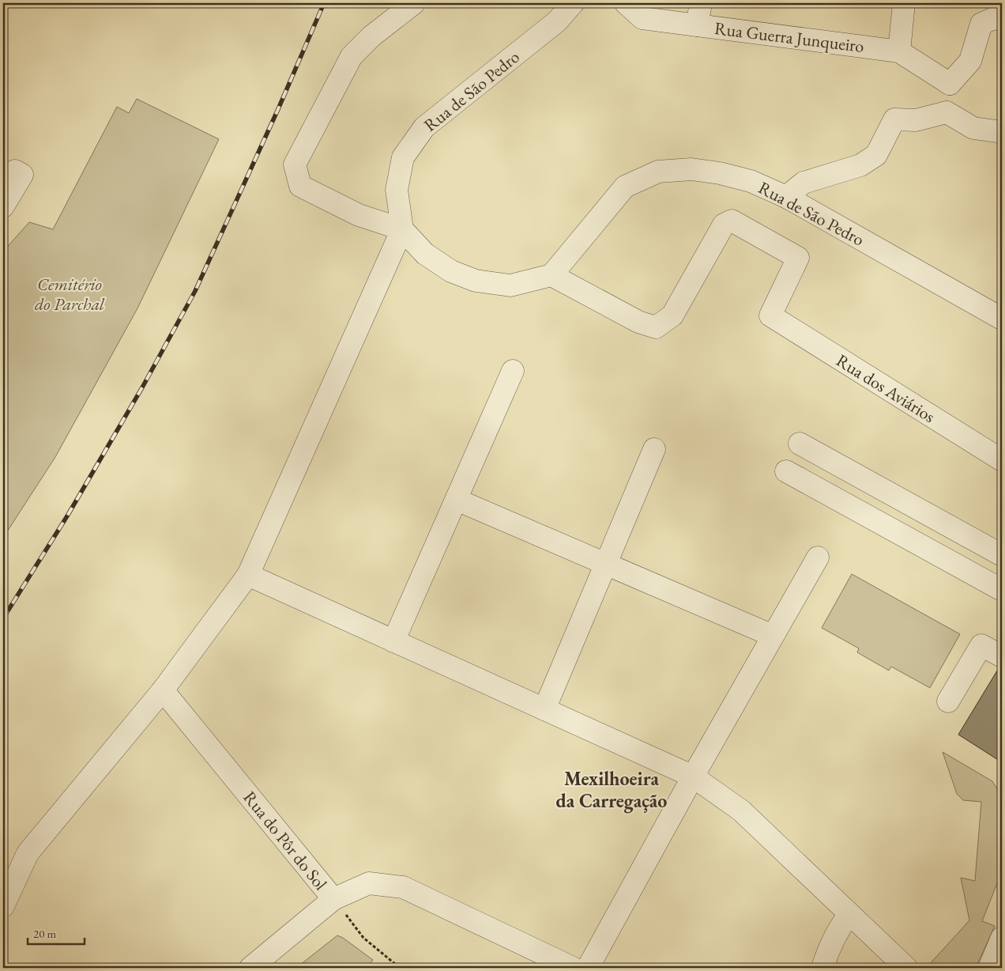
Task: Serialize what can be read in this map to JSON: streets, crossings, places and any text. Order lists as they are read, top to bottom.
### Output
{
  "streets": {
    "street": [
      "Rua Guerra Junqueiro",
      "Rua de São Pedro",
      "Rua dos Aviários",
      "Rua do Pôr do Sol"
    ]
  },
  "crossings": [
    ["Rua de São Pedro", "Rua dos Aviários"]
  ],
  "districts": ["Mexilhoeira da Carregação"],
  "parks": ["Cemitério do Parchal"],
  "scale_bar": "20 m"
}
